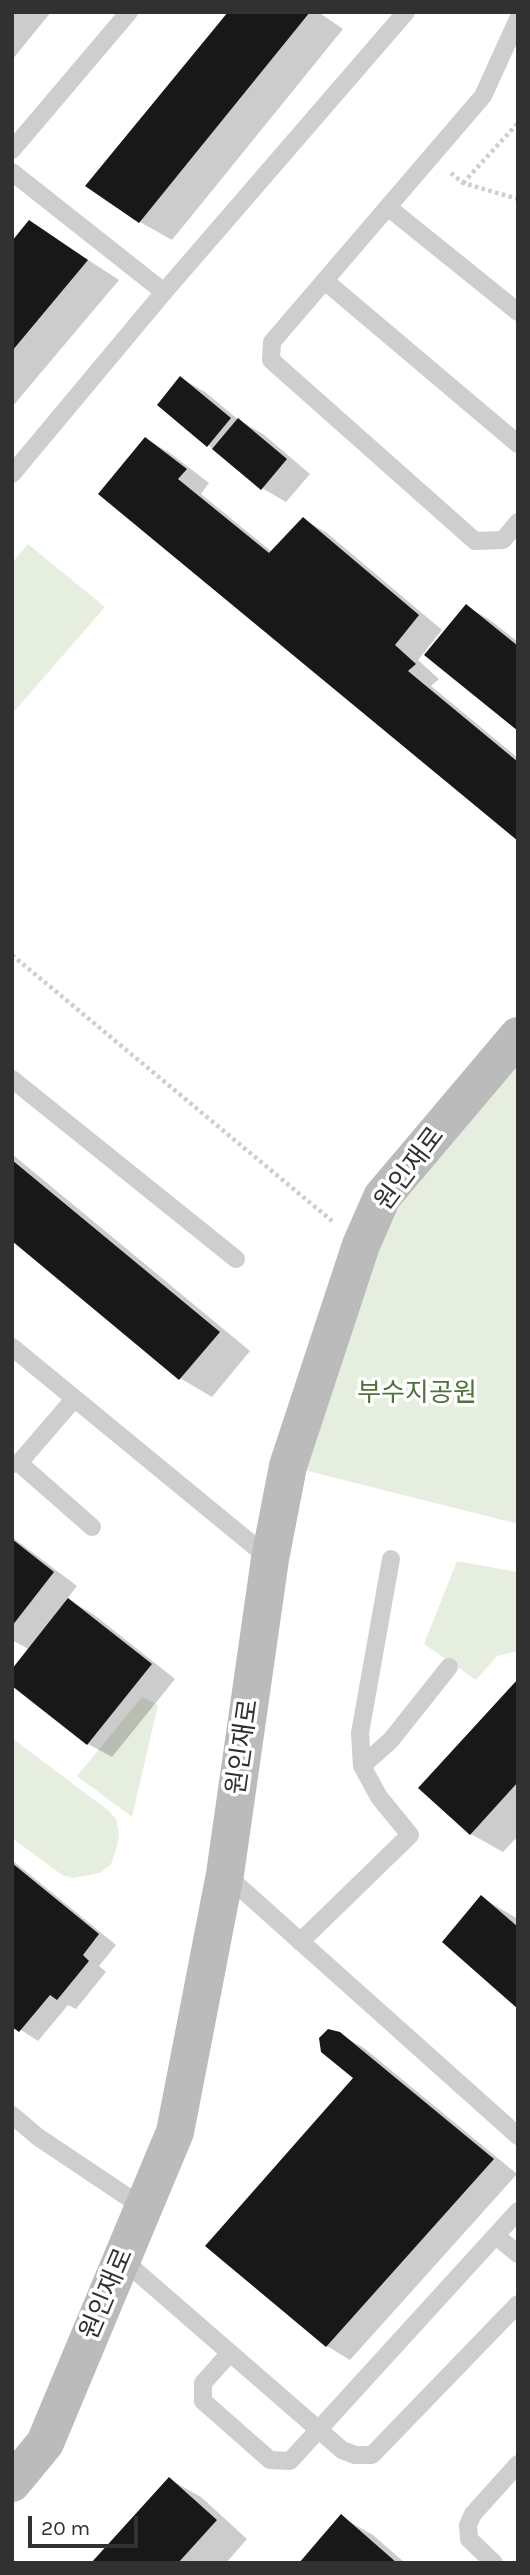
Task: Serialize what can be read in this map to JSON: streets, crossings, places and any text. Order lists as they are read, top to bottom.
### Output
{
  "streets": {
    "main road": ["원인재로"]
  },
  "parks": ["부수지공원"],
  "scale_bar": "20 m"
}
